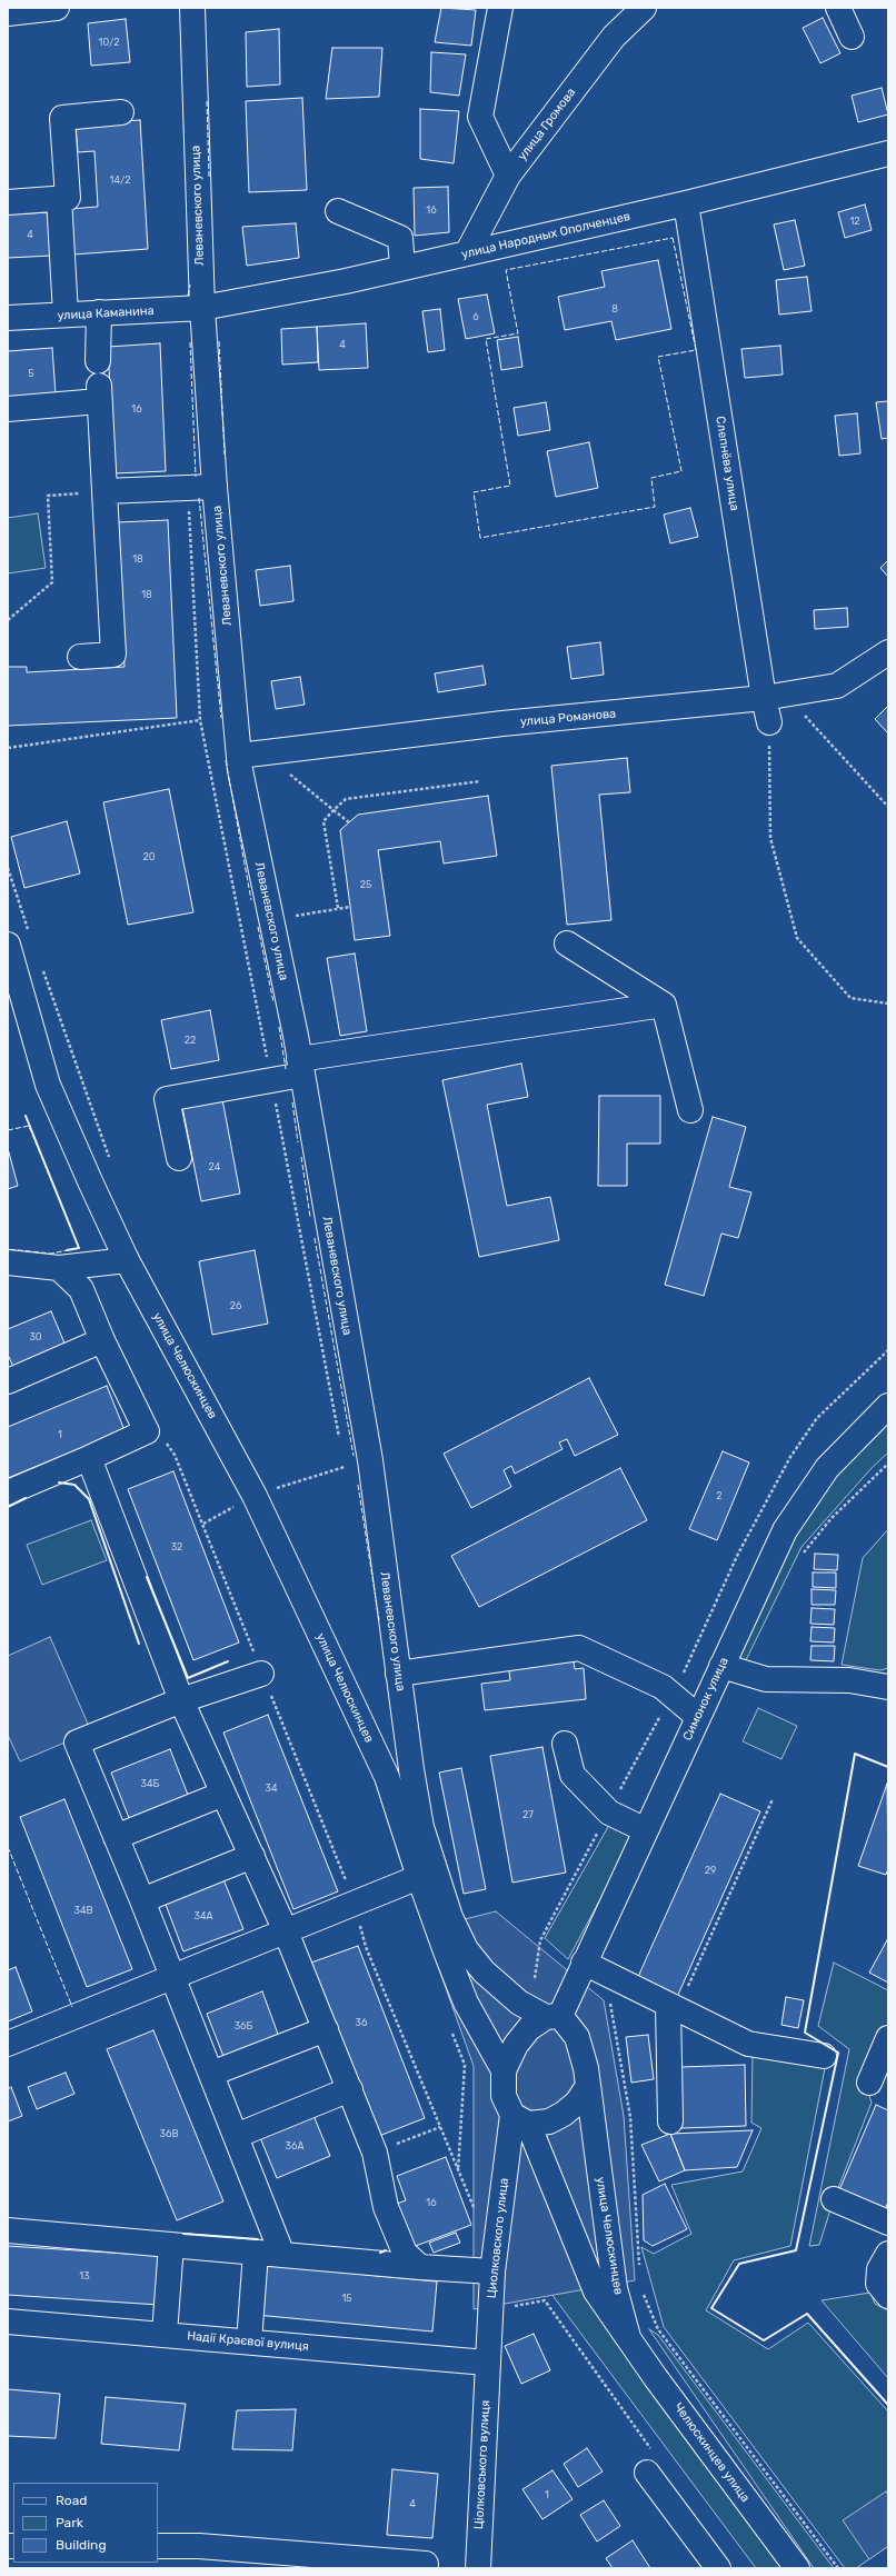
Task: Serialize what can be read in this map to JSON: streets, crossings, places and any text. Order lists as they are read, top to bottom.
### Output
{
  "streets": {
    "main road": [
      "улица Громова",
      "Леваневского улица",
      "улица Народных Ополченцев",
      "улица Каманина",
      "Слепнёва улица",
      "улица Романова",
      "улица Челюскинцев",
      "Симонок улица",
      "Циолковского улица",
      "Надії Краєвої вулиця",
      "Челюскинцев улица",
      "Ціолковського вулиця"
    ]
  },
  "crossings": [
    ["улица Громова", "улица Народных Ополченцев"],
    ["Леваневского улица", "улица Народных Ополченцев"],
    ["Леваневского улица", "улица Каманина"],
    ["Леваневского улица", "улица Романова"],
    ["Леваневского улица", "улица Челюскинцев"],
    ["Леваневского улица", "Симонок улица"],
    ["Леваневского улица", "Циолковского улица"],
    ["улица Народных Ополченцев", "улица Каманина"],
    ["улица Народных Ополченцев", "Слепнёва улица"],
    ["Слепнёва улица", "улица Романова"],
    ["улица Челюскинцев", "Симонок улица"],
    ["улица Челюскинцев", "Циолковского улица"],
    ["улица Челюскинцев", "Челюскинцев улица"],
    ["Симонок улица", "Циолковского улица"],
    ["Циолковского улица", "Надії Краєвої вулиця"],
    ["Циолковского улица", "Ціолковського вулиця"],
    ["Надії Краєвої вулиця", "Ціолковського вулиця"]
  ],
  "house_numbers": [
    "10/2",
    "14/2",
    "16",
    "12",
    "4",
    "8",
    "6",
    "4",
    "5",
    "16",
    "18",
    "18",
    "20",
    "25",
    "22",
    "24",
    "26",
    "30",
    "1",
    "2",
    "32",
    "34Б",
    "34",
    "27",
    "29",
    "34В",
    "34А",
    "36",
    "36Б",
    "36В",
    "36А",
    "16",
    "13",
    "15",
    "1",
    "4"
  ],
  "legend": ["Road", "Park", "Building"]
}
